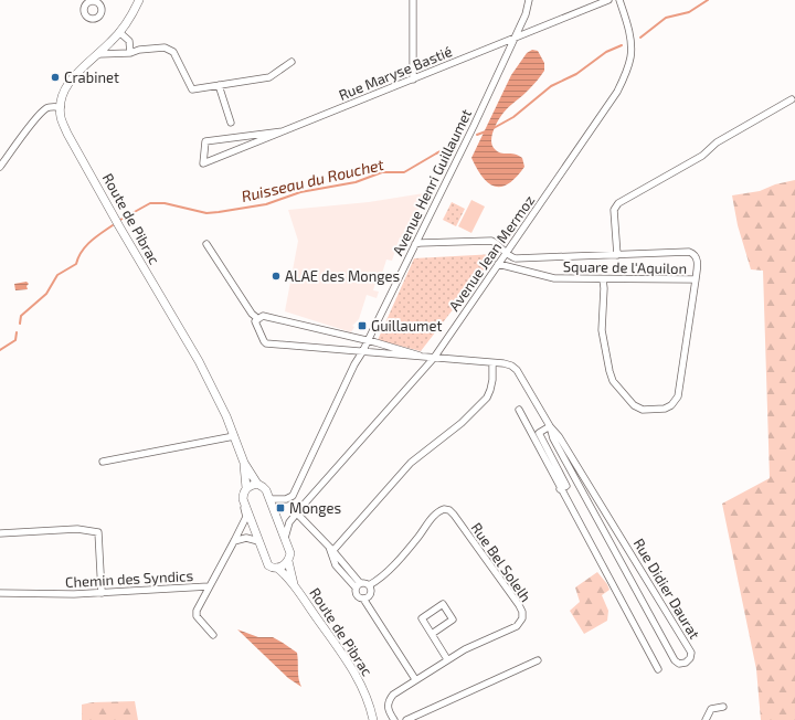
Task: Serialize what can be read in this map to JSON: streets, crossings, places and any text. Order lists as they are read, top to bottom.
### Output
{
  "streets": {
    "main road": ["Route de Pibrac"],
    "street": [
      "Rue Maryse Bastié",
      "Avenue Henri Guillaumet",
      "Avenue Jean Mermoz",
      "Square de l'Aquilon",
      "Rue Bel Solelh",
      "Chemin des Syndics",
      "Rue Didier Daurat"
    ]
  },
  "crossings": [
    ["Rue Maryse Bastié", "Avenue Henri Guillaumet"],
    ["Avenue Henri Guillaumet", "Route de Pibrac"],
    ["Route de Pibrac", "Avenue Jean Mermoz"],
    ["Avenue Jean Mermoz", "Square de l'Aquilon"],
    ["Avenue Jean Mermoz", "Rue Didier Daurat"]
  ],
  "water": ["Ruisseau du Rouchet"],
  "places": {
    "other": ["Crabinet", "ALAE des Monges"],
    "transit": ["Guillaumet", "Monges"]
  }
}
